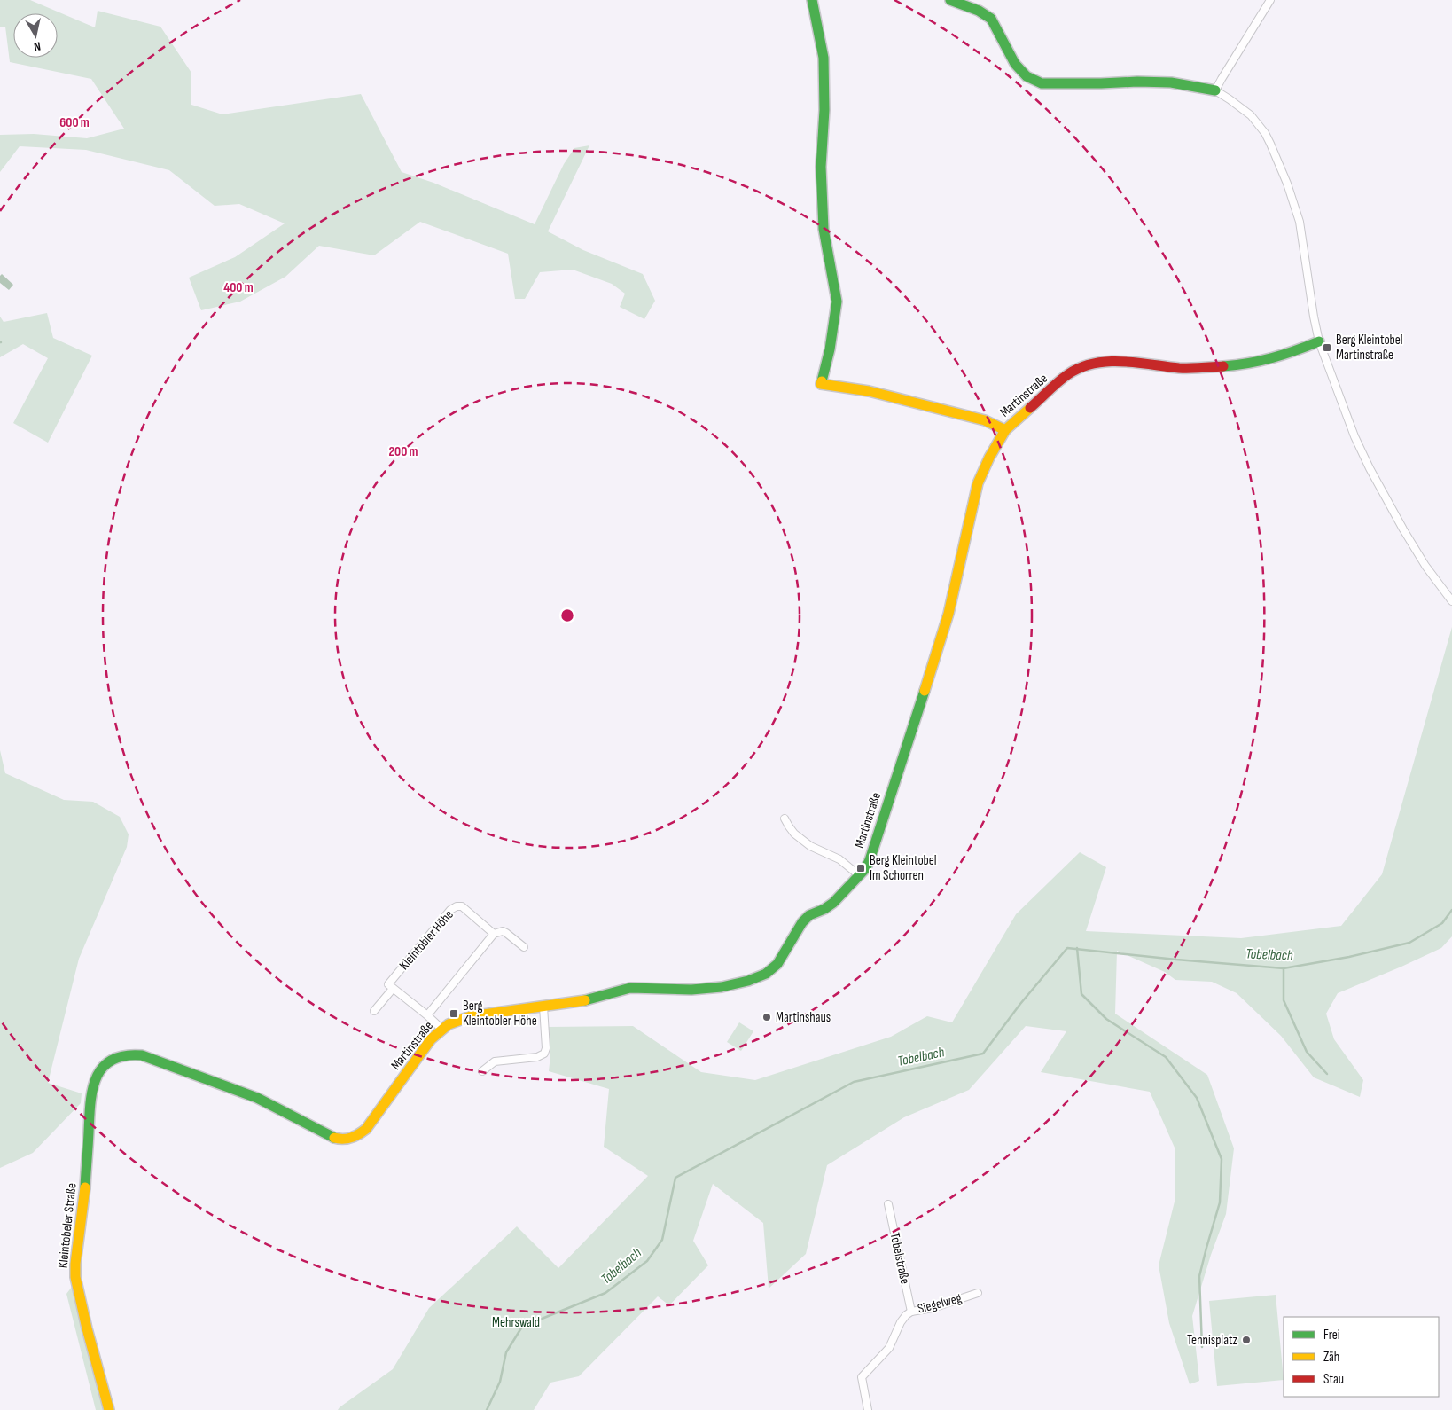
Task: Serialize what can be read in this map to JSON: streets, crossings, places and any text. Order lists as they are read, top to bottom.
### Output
{
  "streets": {
    "street": [
      "Martinstraße",
      "Kleintobler Höhe",
      "Kleintobeler Straße",
      "Tobelstraße",
      "Siegelweg"
    ]
  },
  "crossings": [
    ["Martinstraße", "Kleintobeler Straße"],
    ["Tobelstraße", "Siegelweg"]
  ],
  "water": ["Tobelbach"],
  "parks": ["Mehrswald"],
  "places": {
    "transit": ["Berg Kleintobel Martinstraße", "Berg Kleintobel Im Schorren", "Berg Kleintobler Höhe"],
    "other": ["Martinshaus", "Tennisplatz"]
  },
  "legend": ["Frei", "Zäh", "Stau"],
  "north": "bottom",
  "rings": ["600 m", "400 m", "200 m"]
}
